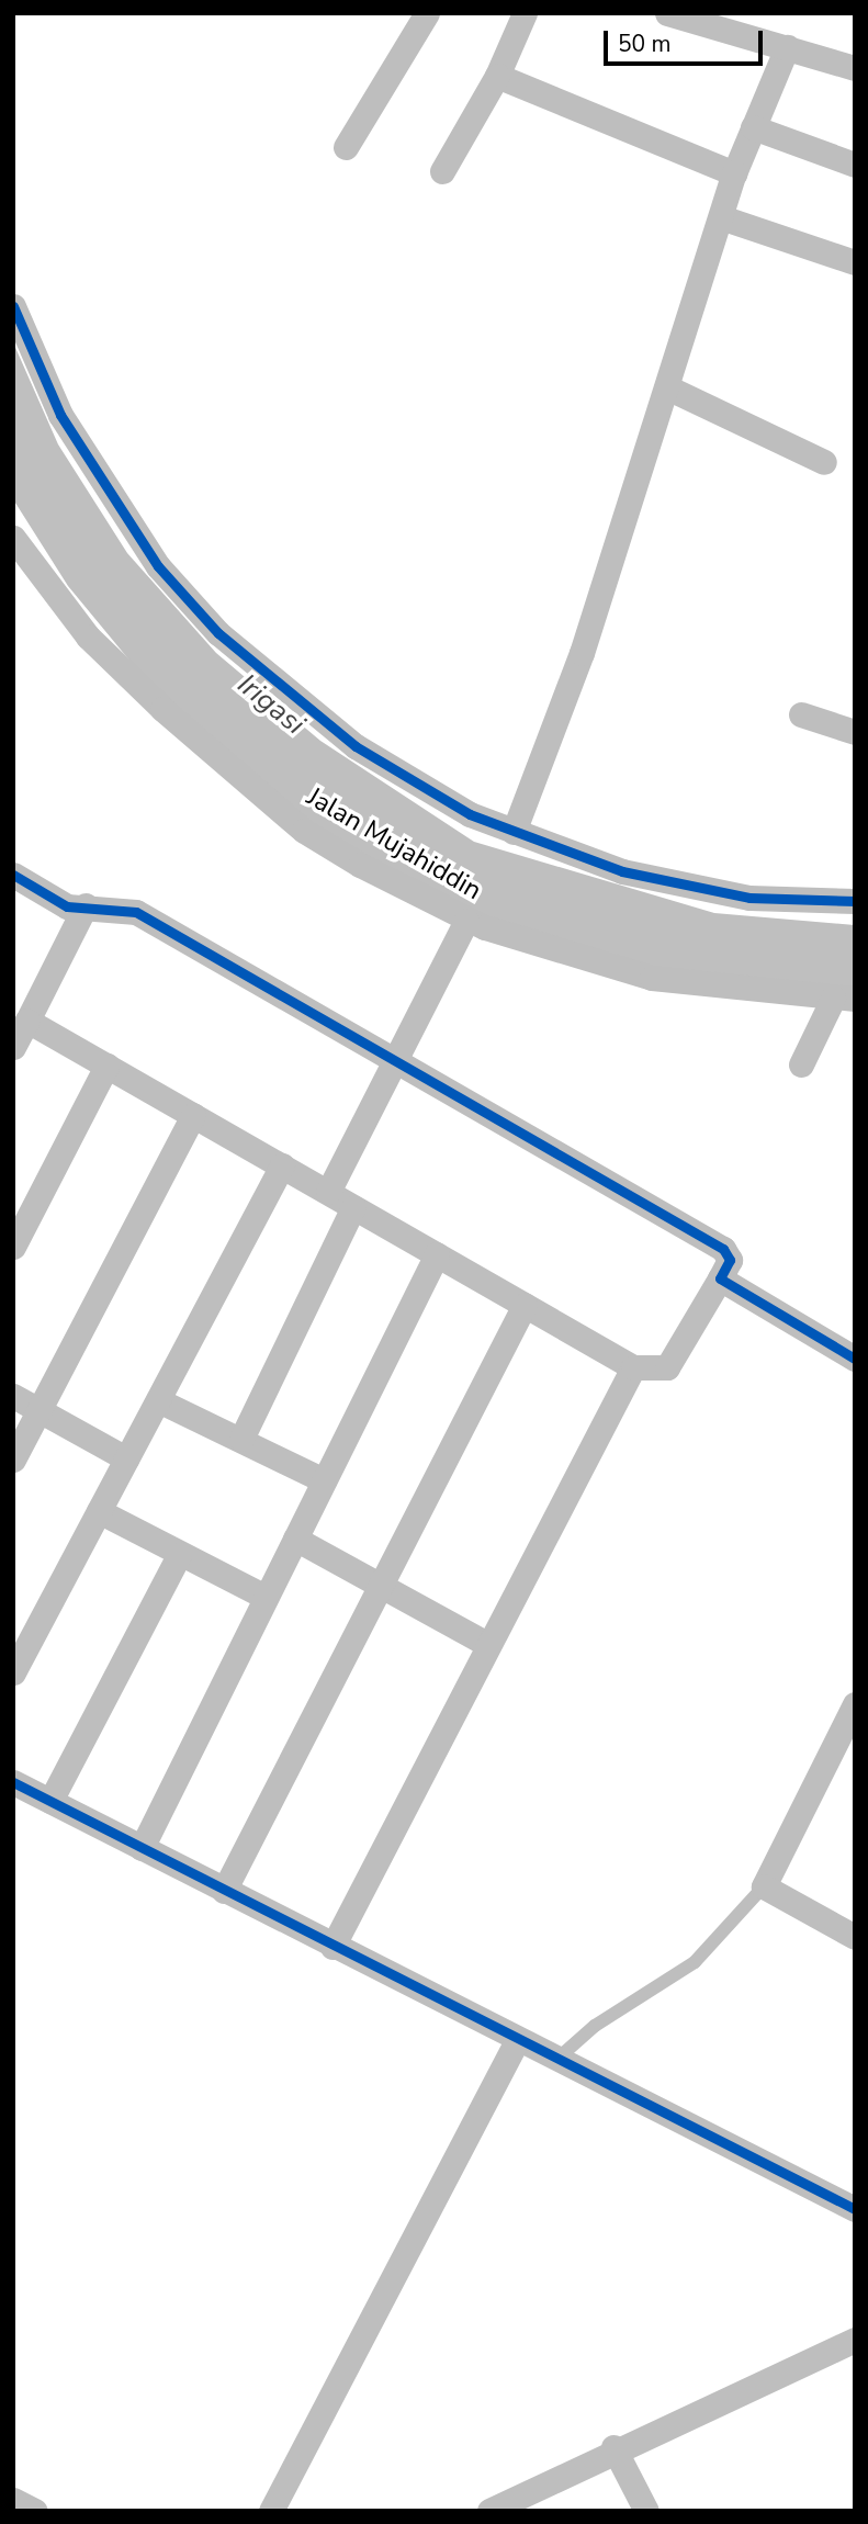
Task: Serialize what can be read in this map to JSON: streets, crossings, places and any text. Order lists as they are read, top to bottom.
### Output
{
  "streets": {
    "street": ["Jalan Mujahiddin"]
  },
  "water": ["Irigasi"],
  "scale_bar": "50 m"
}
